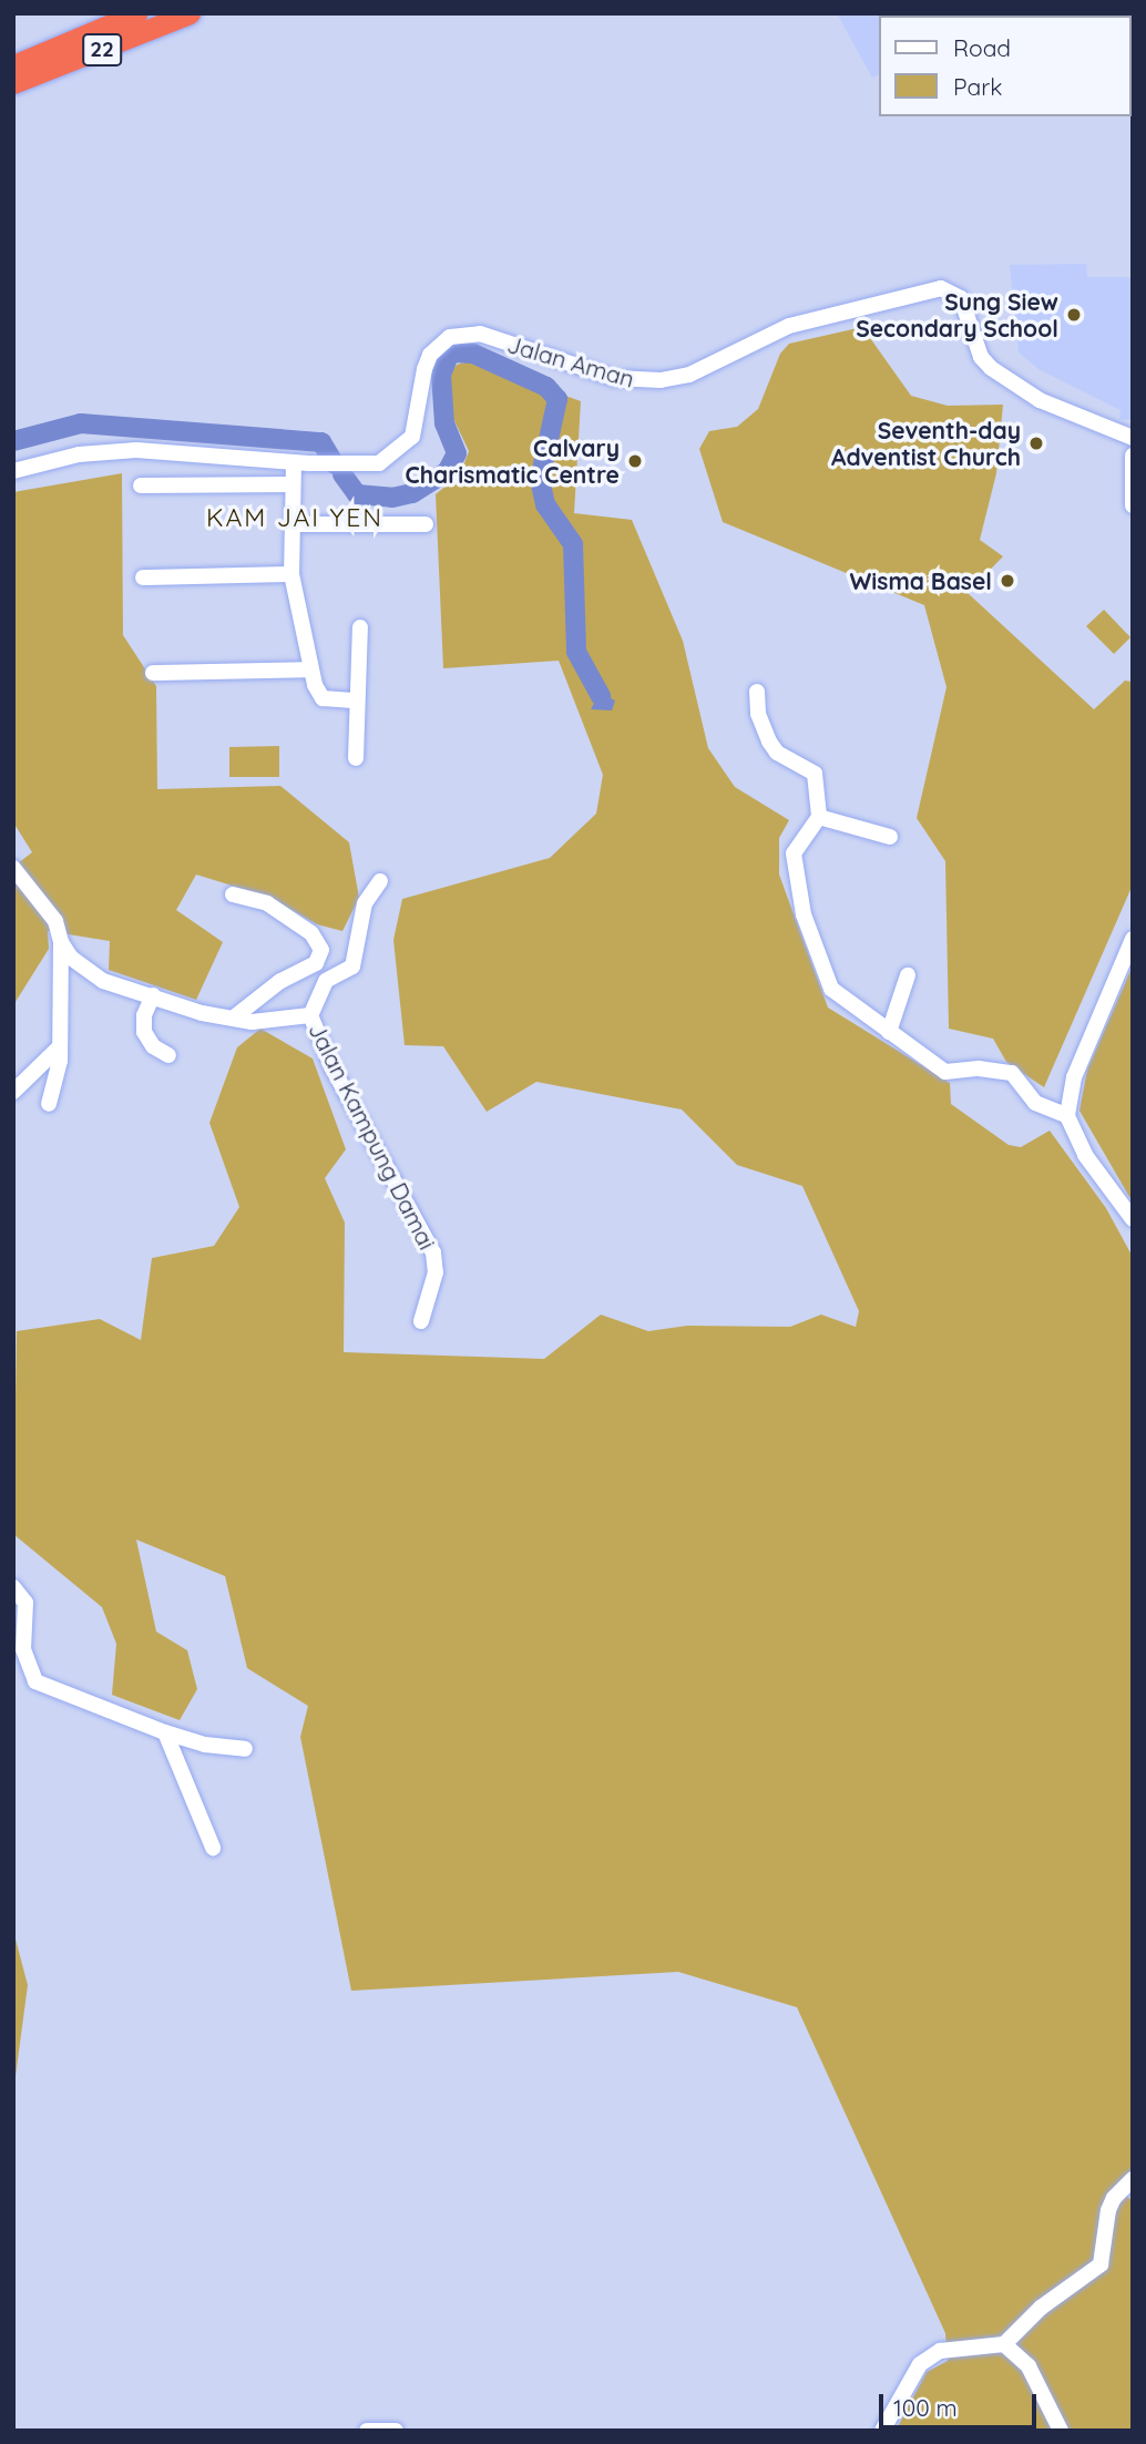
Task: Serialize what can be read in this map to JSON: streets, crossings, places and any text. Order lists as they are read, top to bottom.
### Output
{
  "streets": {
    "highway": ["22"],
    "street": ["Jalan Aman", "Jalan Kampung Damai"]
  },
  "districts": ["KAM JAI YEN"],
  "places": [
    "Sung Siew Secondary School",
    "Seventh-day Adventist Church",
    "Calvary Charismatic Centre",
    "Wisma Basel"
  ],
  "legend": ["Road", "Park"],
  "scale_bar": "100 m"
}
